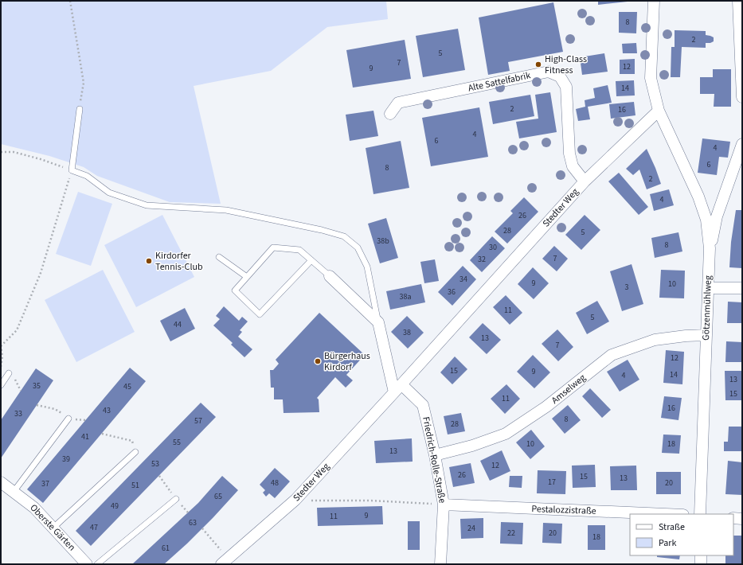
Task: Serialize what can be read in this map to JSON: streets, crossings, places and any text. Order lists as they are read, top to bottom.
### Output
{
  "streets": {
    "street": [
      "Alte Sattelfabrik",
      "Stedter Weg",
      "Götzenmühlweg",
      "Amselweg",
      "Friedrich-Rolle-Straße",
      "Pestalozzistraße",
      "Oberste Gärten"
    ]
  },
  "crossings": [
    ["Alte Sattelfabrik", "Stedter Weg"],
    ["Stedter Weg", "Götzenmühlweg"],
    ["Stedter Weg", "Friedrich-Rolle-Straße"],
    ["Götzenmühlweg", "Amselweg"],
    ["Amselweg", "Friedrich-Rolle-Straße"],
    ["Friedrich-Rolle-Straße", "Pestalozzistraße"]
  ],
  "places": ["High-Class Fitness", "Kirdorfer Tennis-Club", "Bürgerhaus Kirdorf"],
  "house_numbers": [
    "8",
    "2",
    "5",
    "7",
    "12",
    "9",
    "14",
    "2",
    "16",
    "4",
    "6",
    "4",
    "6",
    "8",
    "2",
    "4",
    "26",
    "28",
    "5",
    "38b",
    "8",
    "30",
    "7",
    "32",
    "34",
    "9",
    "10",
    "3",
    "36",
    "38a",
    "11",
    "5",
    "44",
    "38",
    "13",
    "7",
    "12",
    "15",
    "9",
    "14",
    "4",
    "13",
    "35",
    "45",
    "15",
    "11",
    "16",
    "43",
    "33",
    "8",
    "57",
    "28",
    "41",
    "55",
    "10",
    "18",
    "13",
    "39",
    "53",
    "12",
    "26",
    "15",
    "13",
    "17",
    "48",
    "20",
    "37",
    "51",
    "65",
    "49",
    "9",
    "11",
    "63",
    "47",
    "24",
    "22",
    "20",
    "18",
    "61"
  ],
  "legend": ["Straße", "Park"]
}
